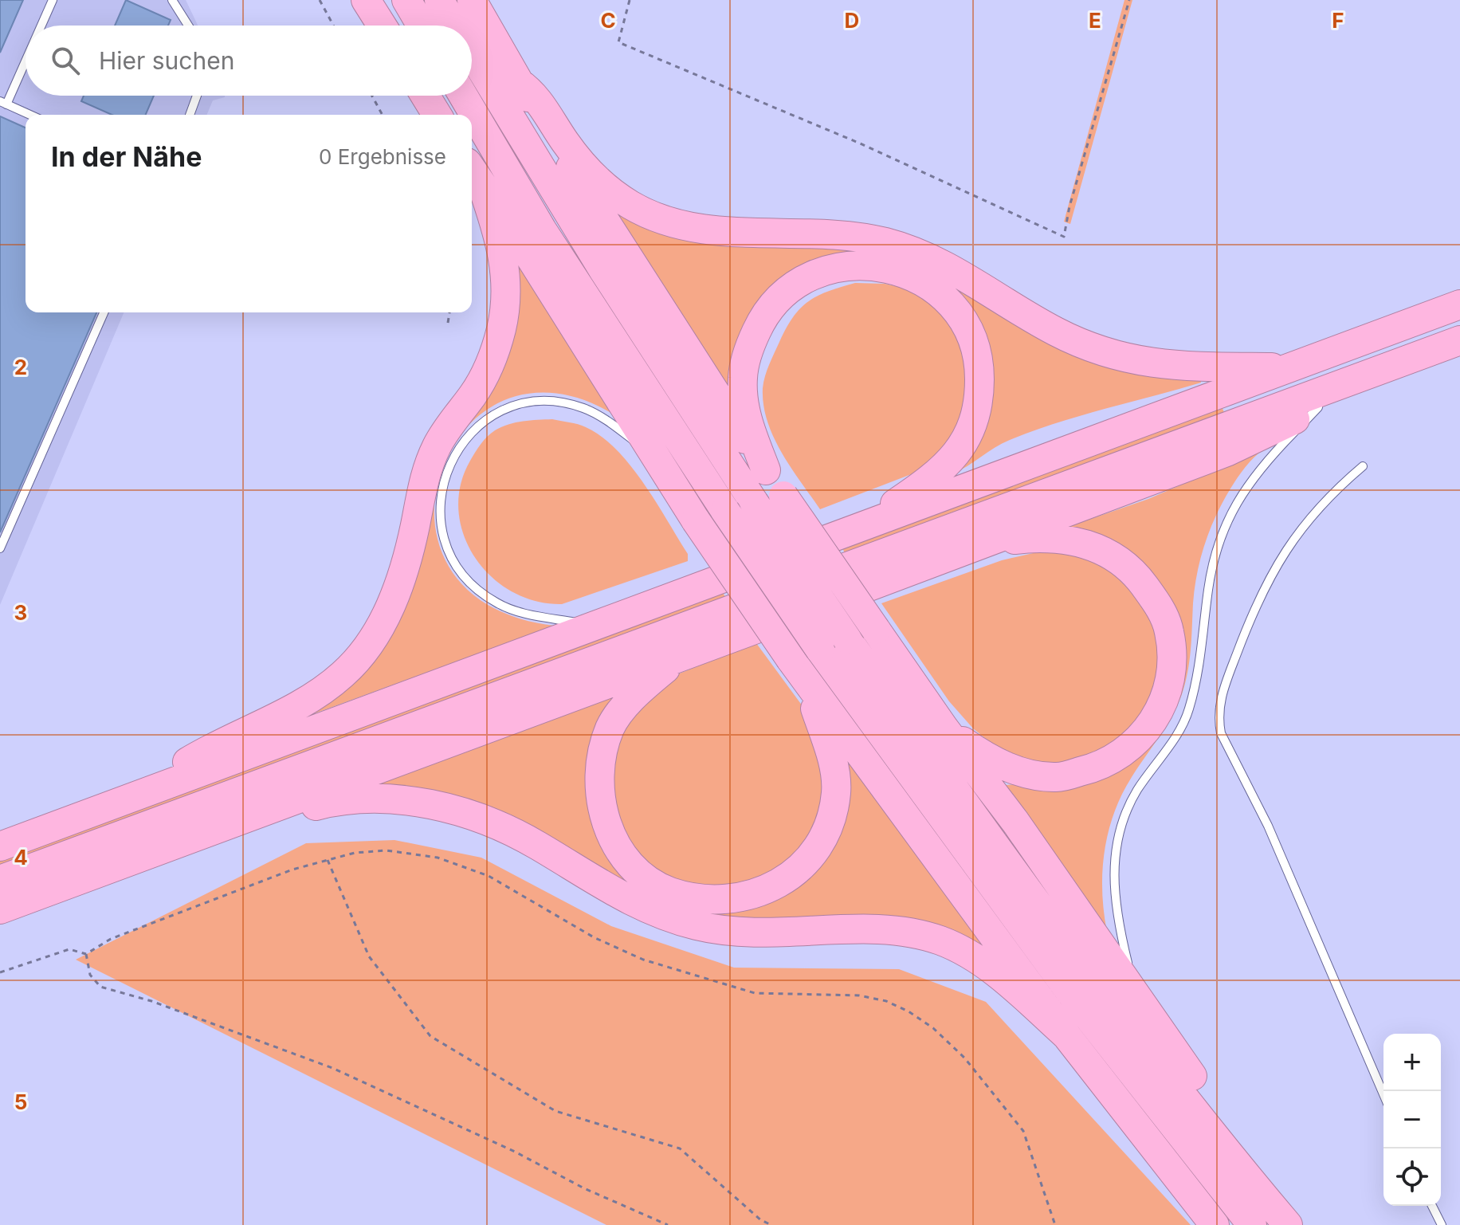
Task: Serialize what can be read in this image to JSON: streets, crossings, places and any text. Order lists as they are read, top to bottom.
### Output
{
  "page": {
    "search": "Hier suchen",
    "heading": ["In der Nähe", "0 Ergebnisse"],
    "map_buttons": ["+", "−"]
  },
  "grid": {
    "columns": [
      "C",
      "D",
      "E",
      "F"
    ],
    "rows": [
      "2",
      "3",
      "4",
      "5"
    ]
  }
}
